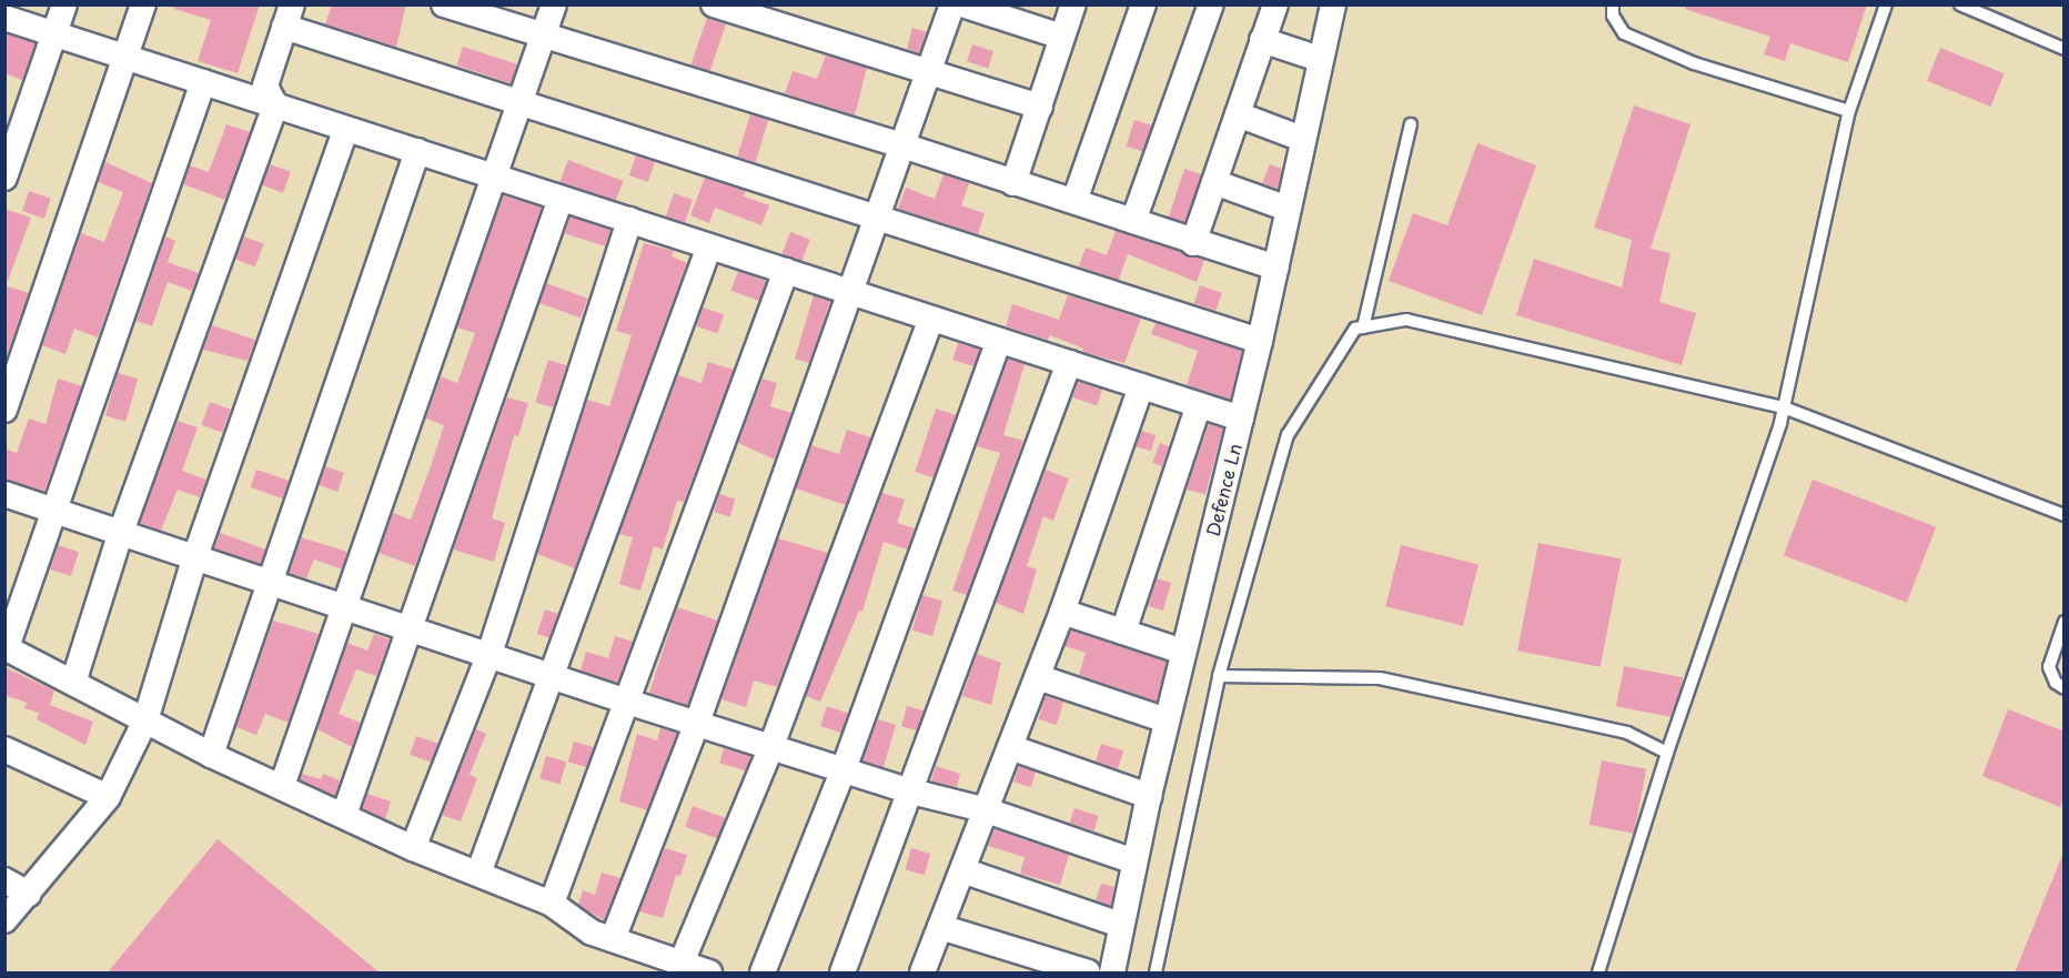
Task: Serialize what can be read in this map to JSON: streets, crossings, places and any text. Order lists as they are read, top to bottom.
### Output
{
  "streets": {
    "street": ["Defence Ln"]
  }
}
